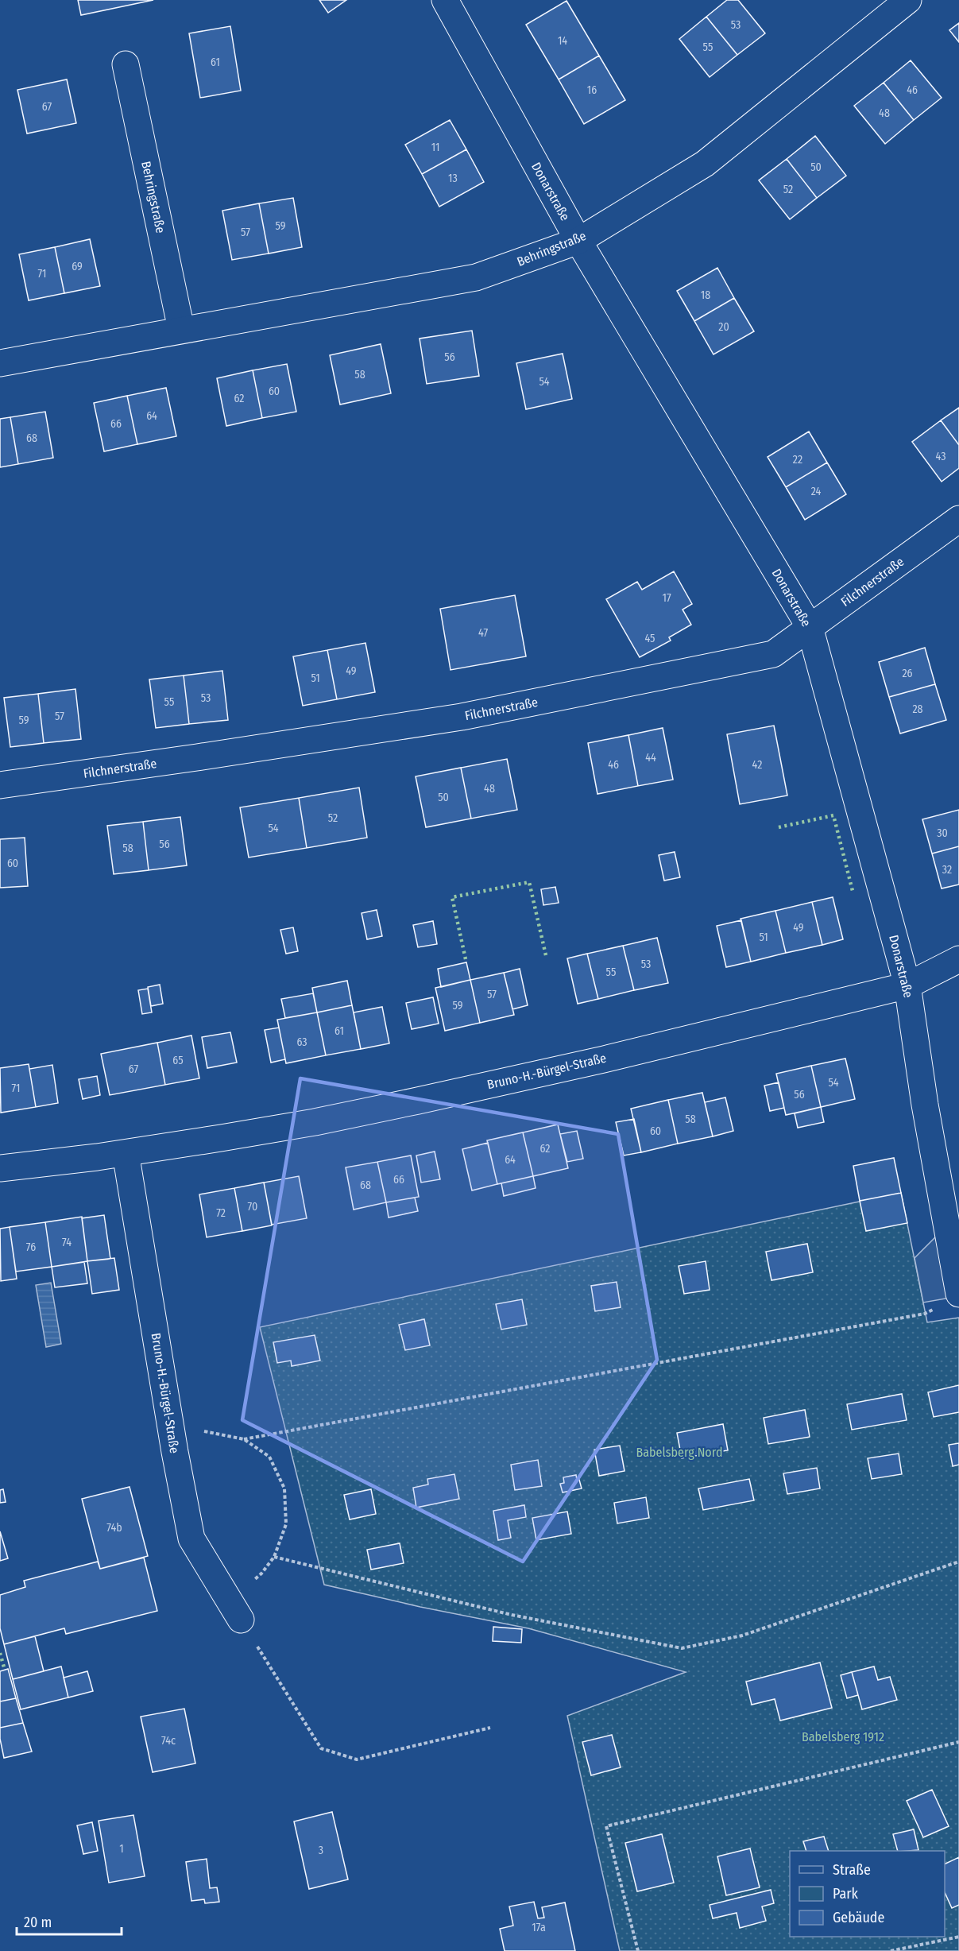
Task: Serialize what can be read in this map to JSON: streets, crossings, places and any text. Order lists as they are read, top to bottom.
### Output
{
  "streets": {
    "street": [
      "Donarstraße",
      "Behringstraße",
      "Filchnerstraße",
      "Bruno-H.-Bürgel-Straße"
    ]
  },
  "crossings": [
    ["Donarstraße", "Behringstraße"],
    ["Donarstraße", "Filchnerstraße"],
    ["Donarstraße", "Bruno-H.-Bürgel-Straße"]
  ],
  "parks": ["Babelsberg Nord", "Babelsberg 1912"],
  "house_numbers": [
    "53",
    "14",
    "55",
    "61",
    "16",
    "46",
    "67",
    "48",
    "11",
    "50",
    "13",
    "52",
    "59",
    "57",
    "69",
    "71",
    "18",
    "20",
    "56",
    "58",
    "54",
    "60",
    "62",
    "64",
    "66",
    "68",
    "43",
    "22",
    "24",
    "17",
    "47",
    "45",
    "49",
    "26",
    "51",
    "53",
    "55",
    "28",
    "57",
    "59",
    "44",
    "46",
    "42",
    "48",
    "50",
    "52",
    "54",
    "30",
    "56",
    "58",
    "60",
    "32",
    "49",
    "51",
    "53",
    "55",
    "57",
    "59",
    "61",
    "63",
    "65",
    "67",
    "54",
    "71",
    "56",
    "58",
    "60",
    "62",
    "64",
    "66",
    "68",
    "70",
    "72",
    "74",
    "76",
    "74b",
    "74c",
    "1",
    "3",
    "17a"
  ],
  "legend": ["Straße", "Park", "Gebäude"],
  "scale_bar": "20 m"
}
